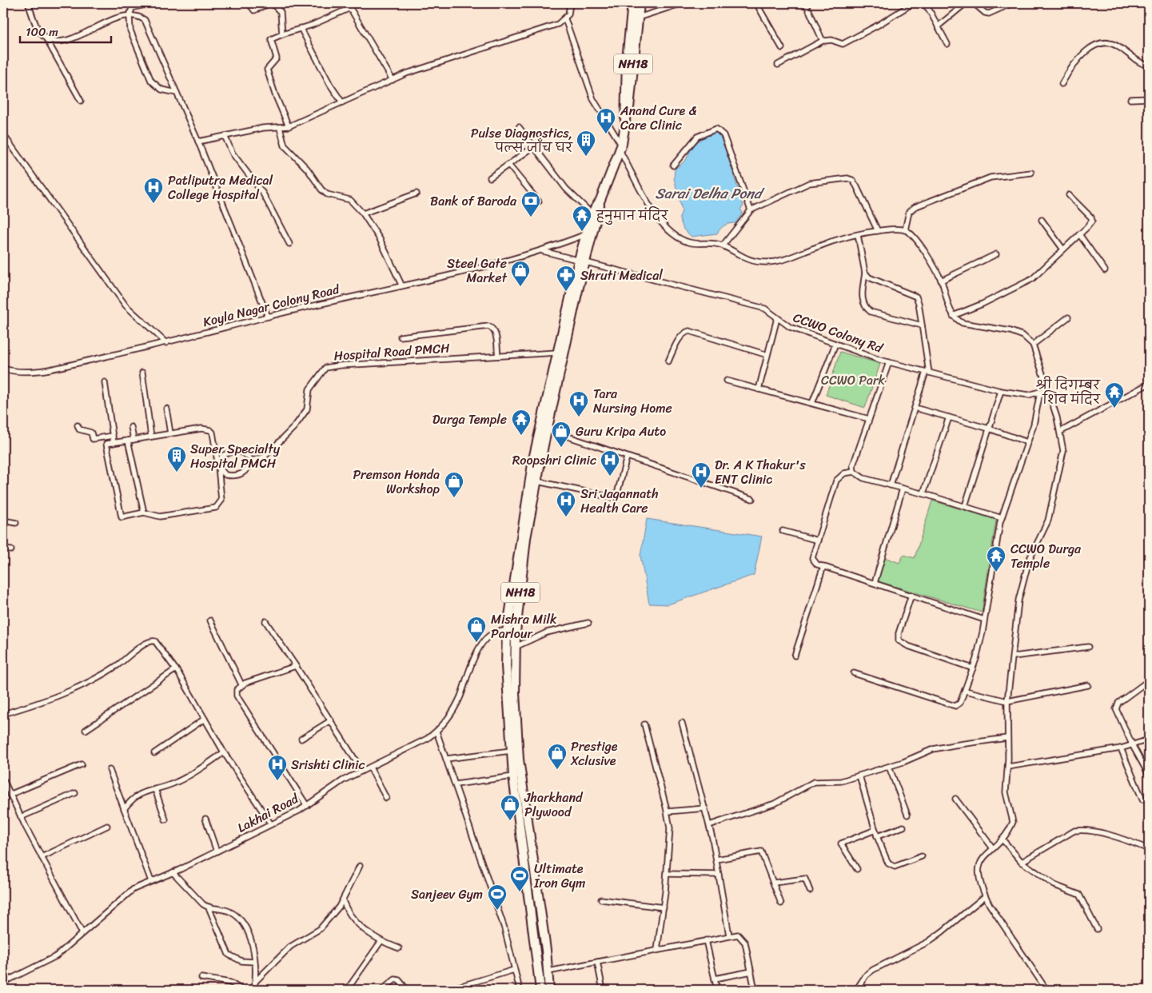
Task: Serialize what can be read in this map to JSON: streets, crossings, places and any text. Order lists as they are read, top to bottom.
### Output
{
  "streets": {
    "highway": ["NH18"],
    "street": [
      "Koyla Nagar Colony Road",
      "CCWO Colony Rd",
      "Hospital Road PMCH",
      "Lakhai Road"
    ]
  },
  "crossings": [
    ["NH18", "Koyla Nagar Colony Road"],
    ["NH18", "CCWO Colony Rd"],
    ["NH18", "Hospital Road PMCH"],
    ["NH18", "Lakhai Road"],
    ["Koyla Nagar Colony Road", "CCWO Colony Rd"]
  ],
  "water": ["Sarai Delha Pond"],
  "parks": ["CCWO Park"],
  "places": {
    "hospital": [
      "Anand Cure & Care Clinic",
      "Patliputra Medical College Hospital",
      "Tara Nursing Home",
      "Roopshri Clinic",
      "Dr. A K Thakur's ENT Clinic",
      "Sri Jagannath Health Care",
      "Srishti Clinic"
    ],
    "building": ["Pulse Diagnostics, पल्स जाँच घर", "Super Specialty Hospital PMCH"],
    "bank": ["Bank of Baroda"],
    "temple": [
      "हनुमान मंदिर",
      "श्री दिगम्बर शिव मंदिर",
      "Durga Temple",
      "CCWO Durga Temple"
    ],
    "shop": [
      "Steel Gate Market",
      "Guru Kripa Auto",
      "Premson Honda Workshop",
      "Mishra Milk Parlour",
      "Prestige Xclusive",
      "Jharkhand Plywood"
    ],
    "pharmacy": ["Shruti Medical"],
    "sports": ["Ultimate Iron Gym", "Sanjeev Gym"]
  },
  "scale_bar": "100 m"
}
